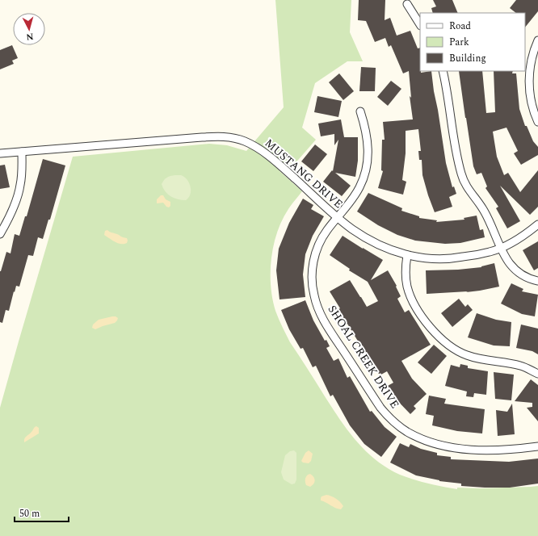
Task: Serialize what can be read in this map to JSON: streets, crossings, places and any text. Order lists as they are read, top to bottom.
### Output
{
  "streets": {
    "street": ["MUSTANG DRIVE", "SHOAL CREEK DRIVE"]
  },
  "crossings": [
    ["MUSTANG DRIVE", "SHOAL CREEK DRIVE"]
  ],
  "legend": ["Road", "Park", "Building"],
  "scale_bar": "50 m",
  "north": "bottom"
}
